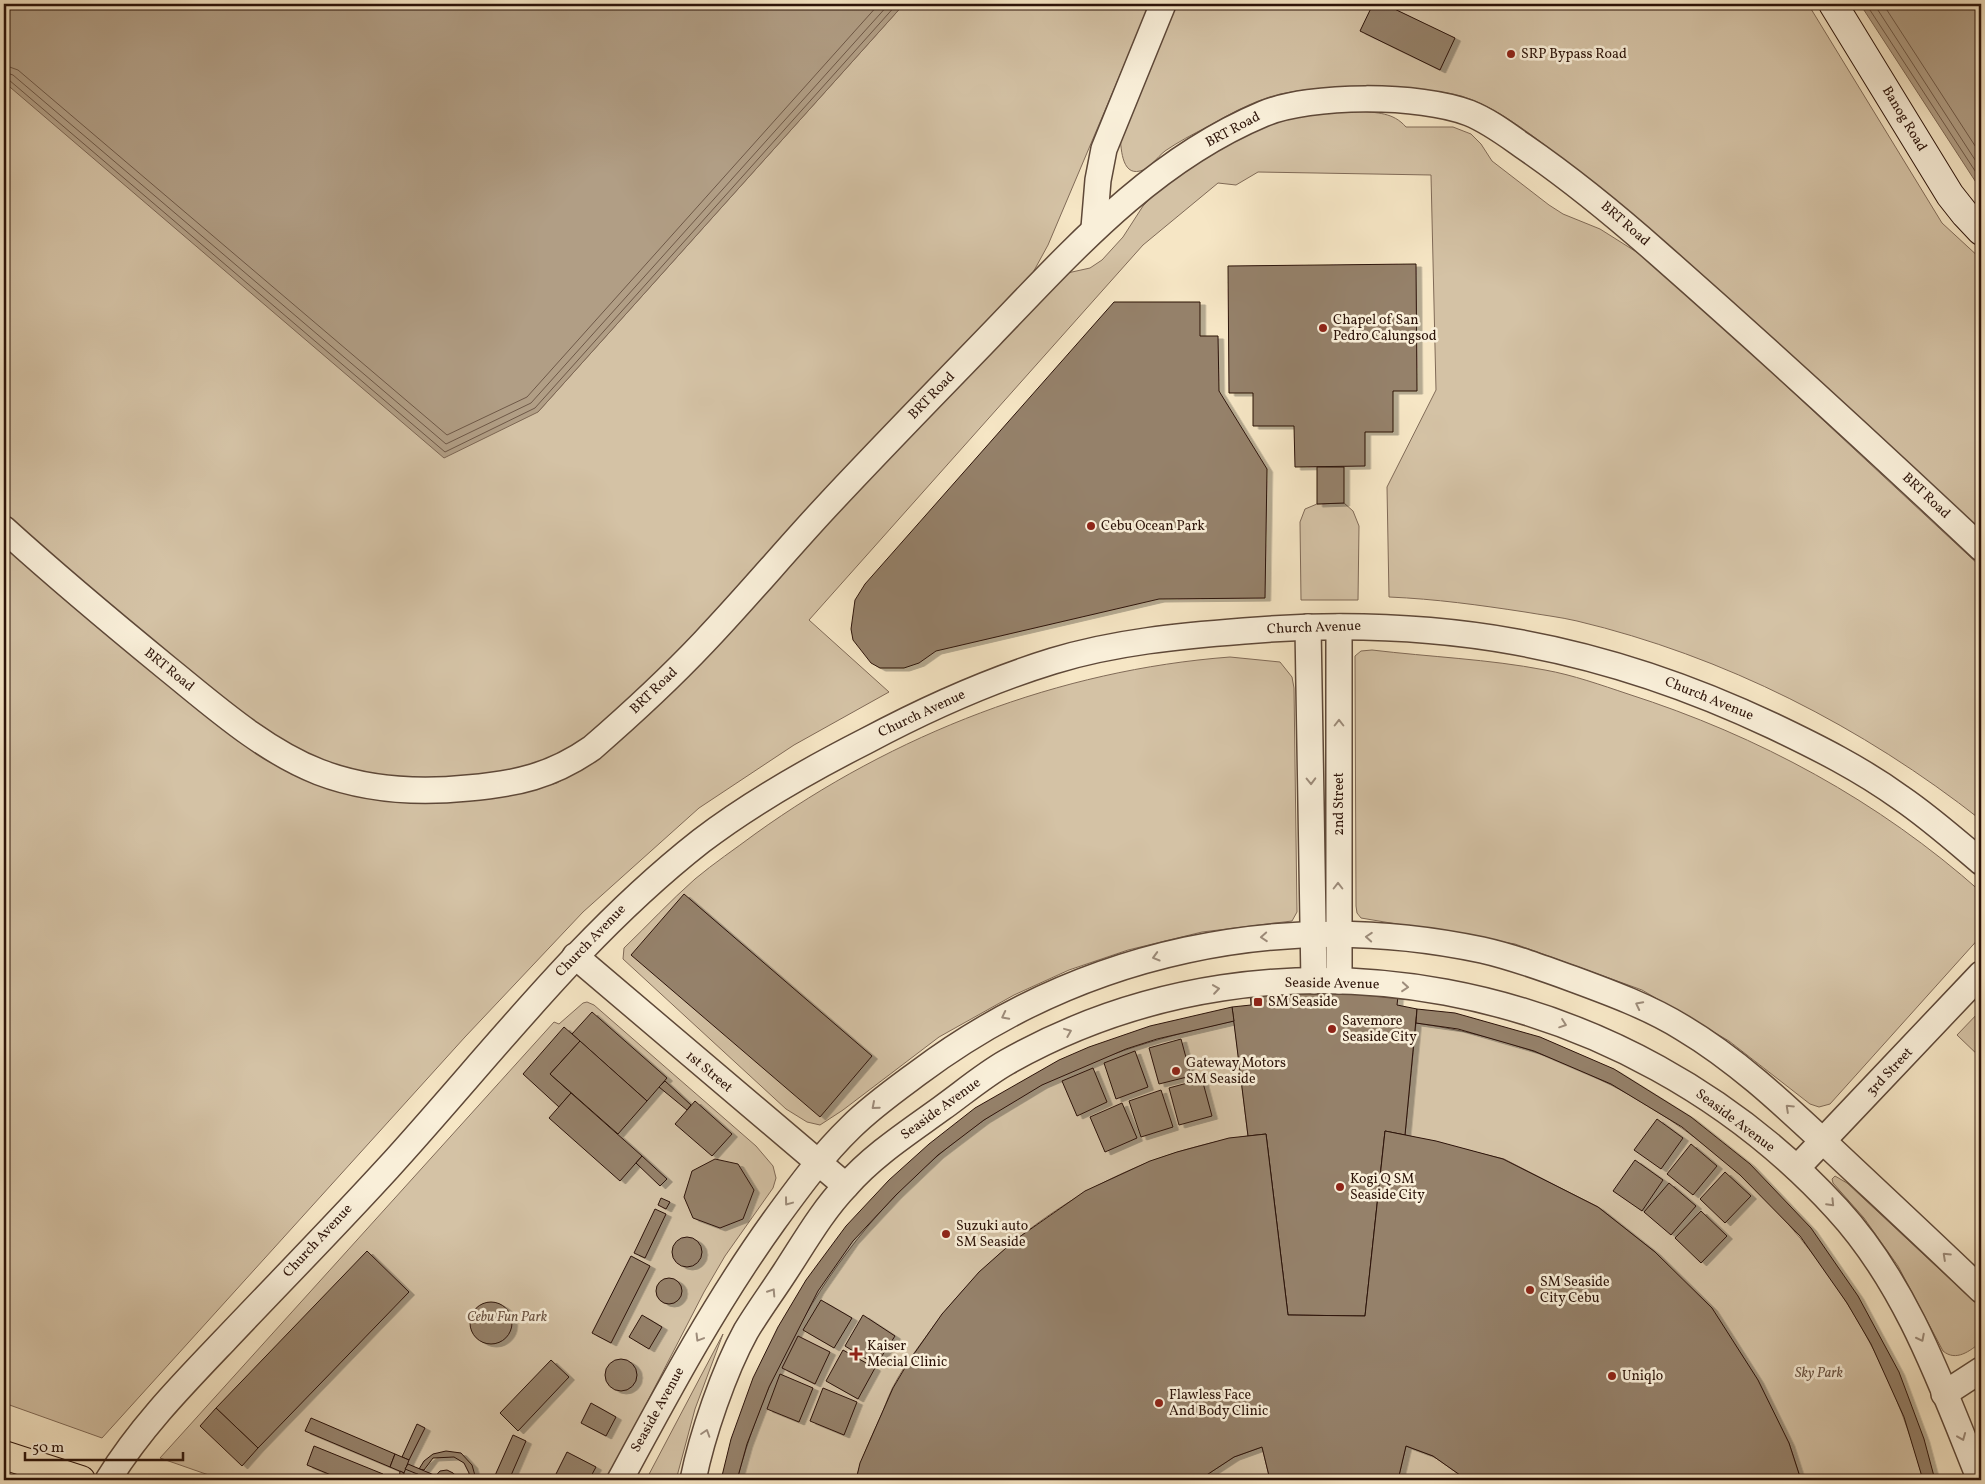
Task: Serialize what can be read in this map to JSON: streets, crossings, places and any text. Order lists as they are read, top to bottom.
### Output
{
  "streets": {
    "street": [
      "Banog Road",
      "BRT Road",
      "Church Avenue",
      "2nd Street",
      "Seaside Avenue",
      "1st Street",
      "3rd Street"
    ]
  },
  "crossings": [
    ["Church Avenue", "2nd Street"],
    ["Church Avenue", "1st Street"],
    ["2nd Street", "Seaside Avenue"],
    ["Seaside Avenue", "1st Street"],
    ["Seaside Avenue", "3rd Street"]
  ],
  "parks": ["Cebu Fun Park", "Sky Park"],
  "places": {
    "other": [
      "SRP Bypass Road",
      "Chapel of San Pedro Calungsod",
      "Cebu Ocean Park",
      "Savemore Seaside City",
      "Gateway Motors SM Seaside",
      "Kogi Q SM Seaside City",
      "Suzuki auto SM Seaside",
      "SM Seaside City Cebu",
      "Uniqlo",
      "Flawless Face And Body Clinic"
    ],
    "transit": ["SM Seaside"],
    "health": ["Kaiser Mecial Clinic"]
  },
  "scale_bar": "50 m"
}
